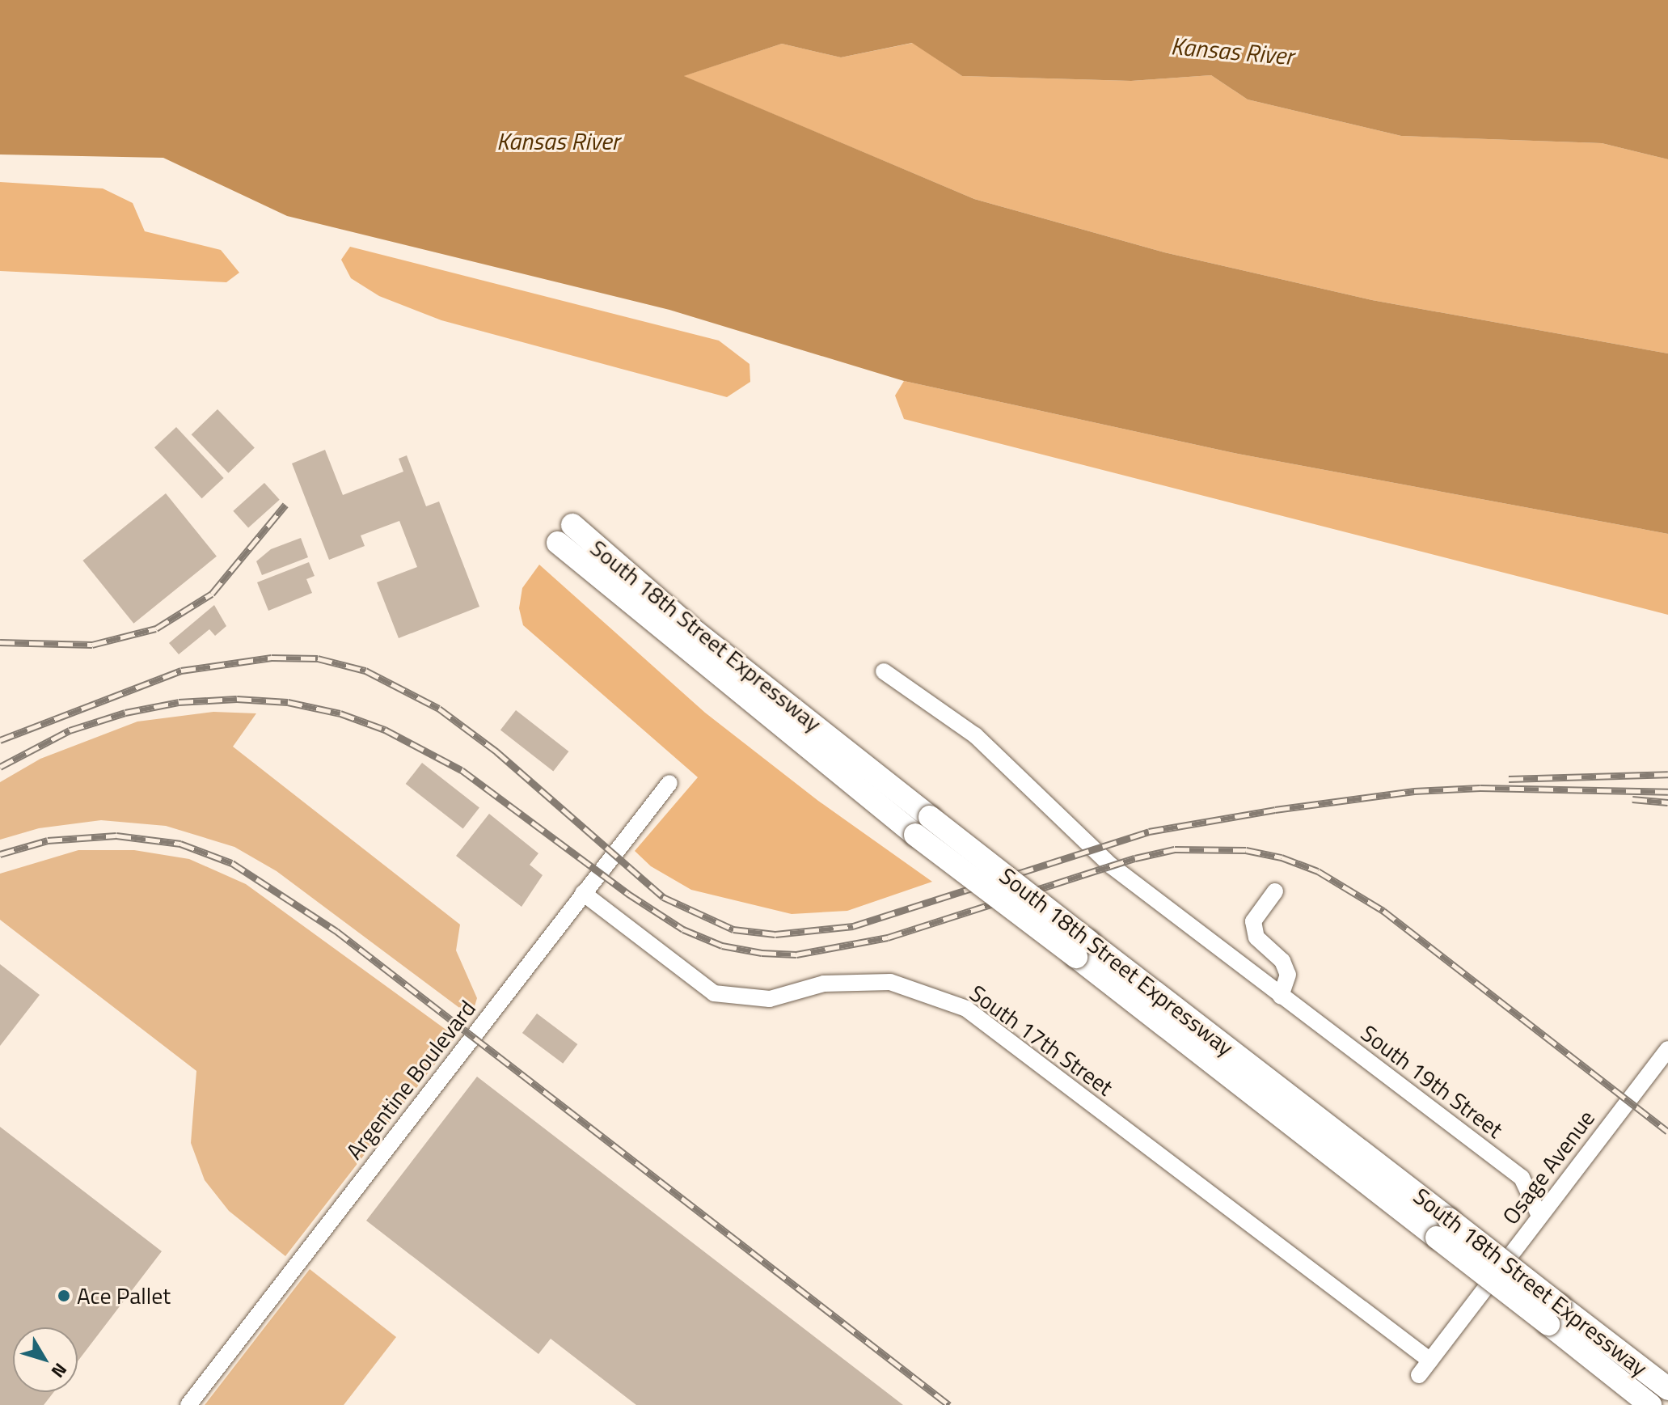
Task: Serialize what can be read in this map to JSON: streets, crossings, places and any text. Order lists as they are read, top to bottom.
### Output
{
  "streets": {
    "highway": ["South 18th Street Expressway"],
    "street": [
      "South 17th Street",
      "Argentine Boulevard",
      "South 19th Street",
      "Osage Avenue"
    ]
  },
  "crossings": [
    ["South 17th Street", "Argentine Boulevard"],
    ["South 17th Street", "Osage Avenue"],
    ["South 19th Street", "Osage Avenue"]
  ],
  "water": ["Kansas River"],
  "places": ["Ace Pallet"],
  "north": "bottom right"
}
